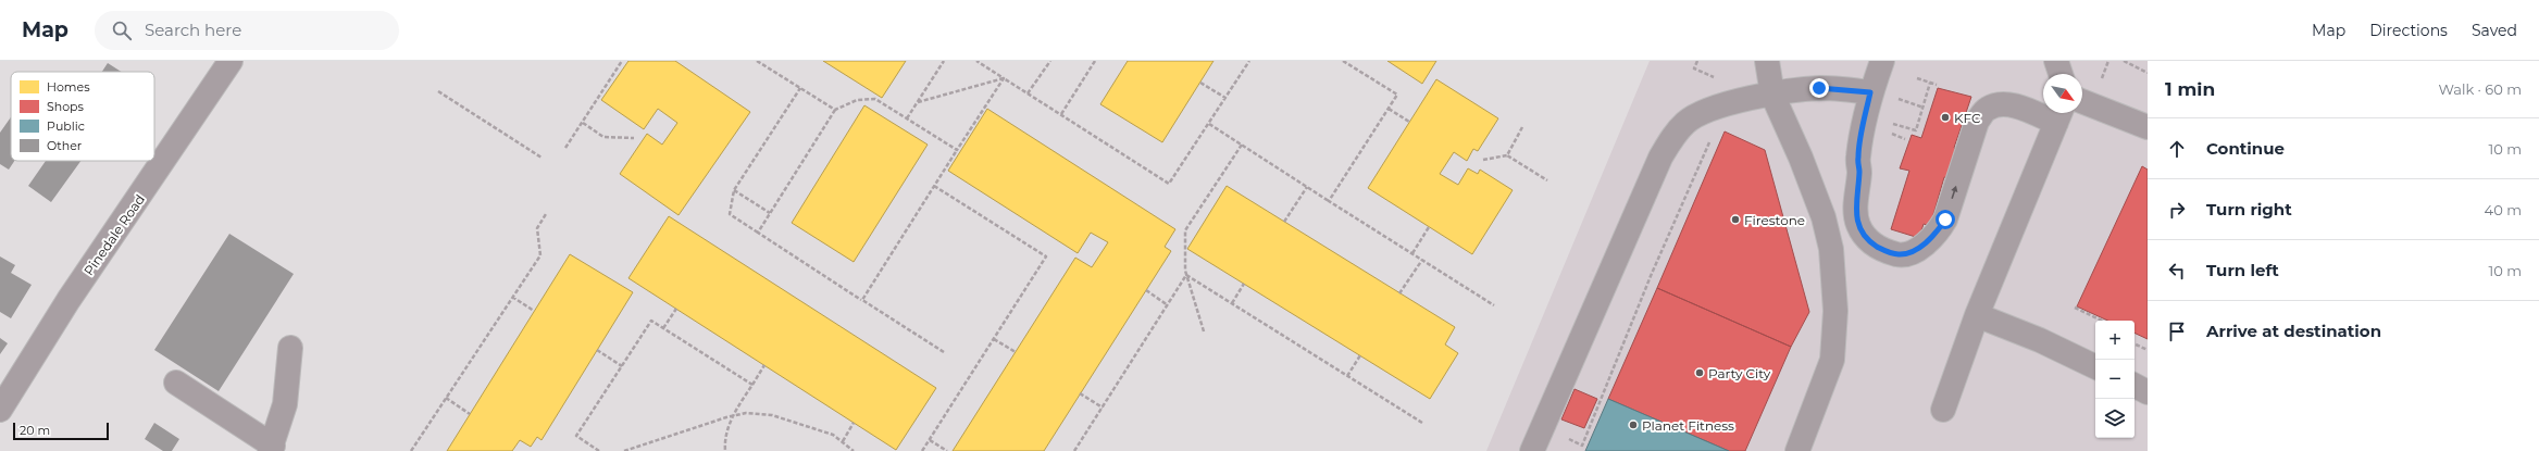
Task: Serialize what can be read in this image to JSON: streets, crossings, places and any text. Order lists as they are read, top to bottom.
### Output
{
  "streets": {
    "street": ["Pinedale Road"]
  },
  "places": [
    "KFC",
    "Firestone",
    "Party City",
    "Planet Fitness"
  ],
  "legend": [
    "Homes",
    "Shops",
    "Public",
    "Other"
  ],
  "scale_bar": "20 m",
  "north": "bottom right",
  "page": {
    "header": "Map",
    "search": "Search here",
    "nav": ["Map", "Directions", "Saved"],
    "heading": ["1 min", "Walk · 60 m"],
    "list": [
      ["Continue", "10 m"],
      ["Turn right", "40 m"],
      ["Turn left", "10 m"],
      "Arrive at destination"
    ],
    "map_buttons": ["+", "−"],
    "scale": "20 m"
  }
}
